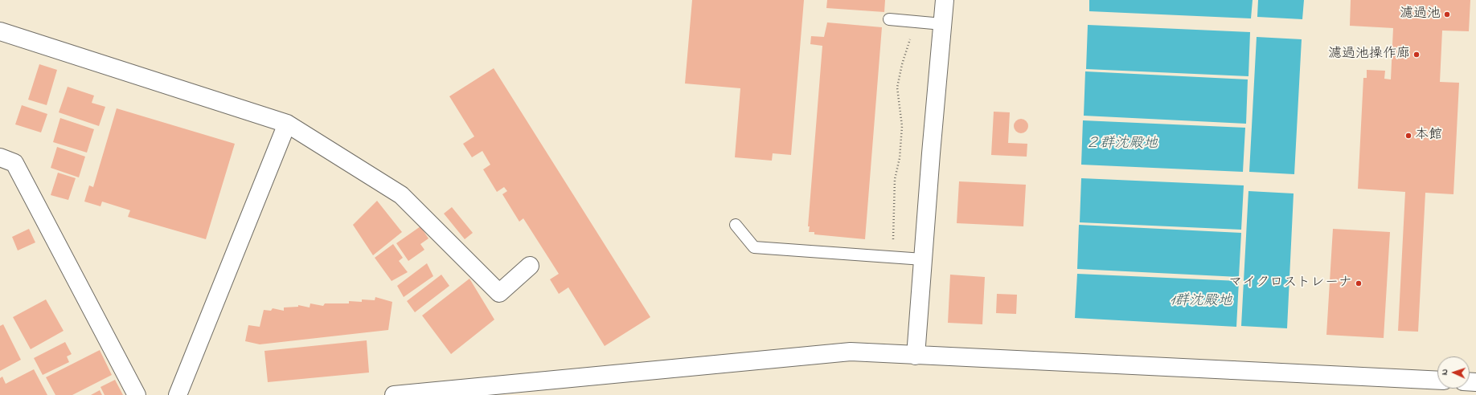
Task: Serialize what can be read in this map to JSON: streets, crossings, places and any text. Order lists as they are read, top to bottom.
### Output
{
  "water": ["２群沈殿地", "1群沈殿地"],
  "places": [
    "濾過池",
    "濾過池操作廊",
    "本館",
    "マイクロストレーナ"
  ],
  "north": "left"
}
